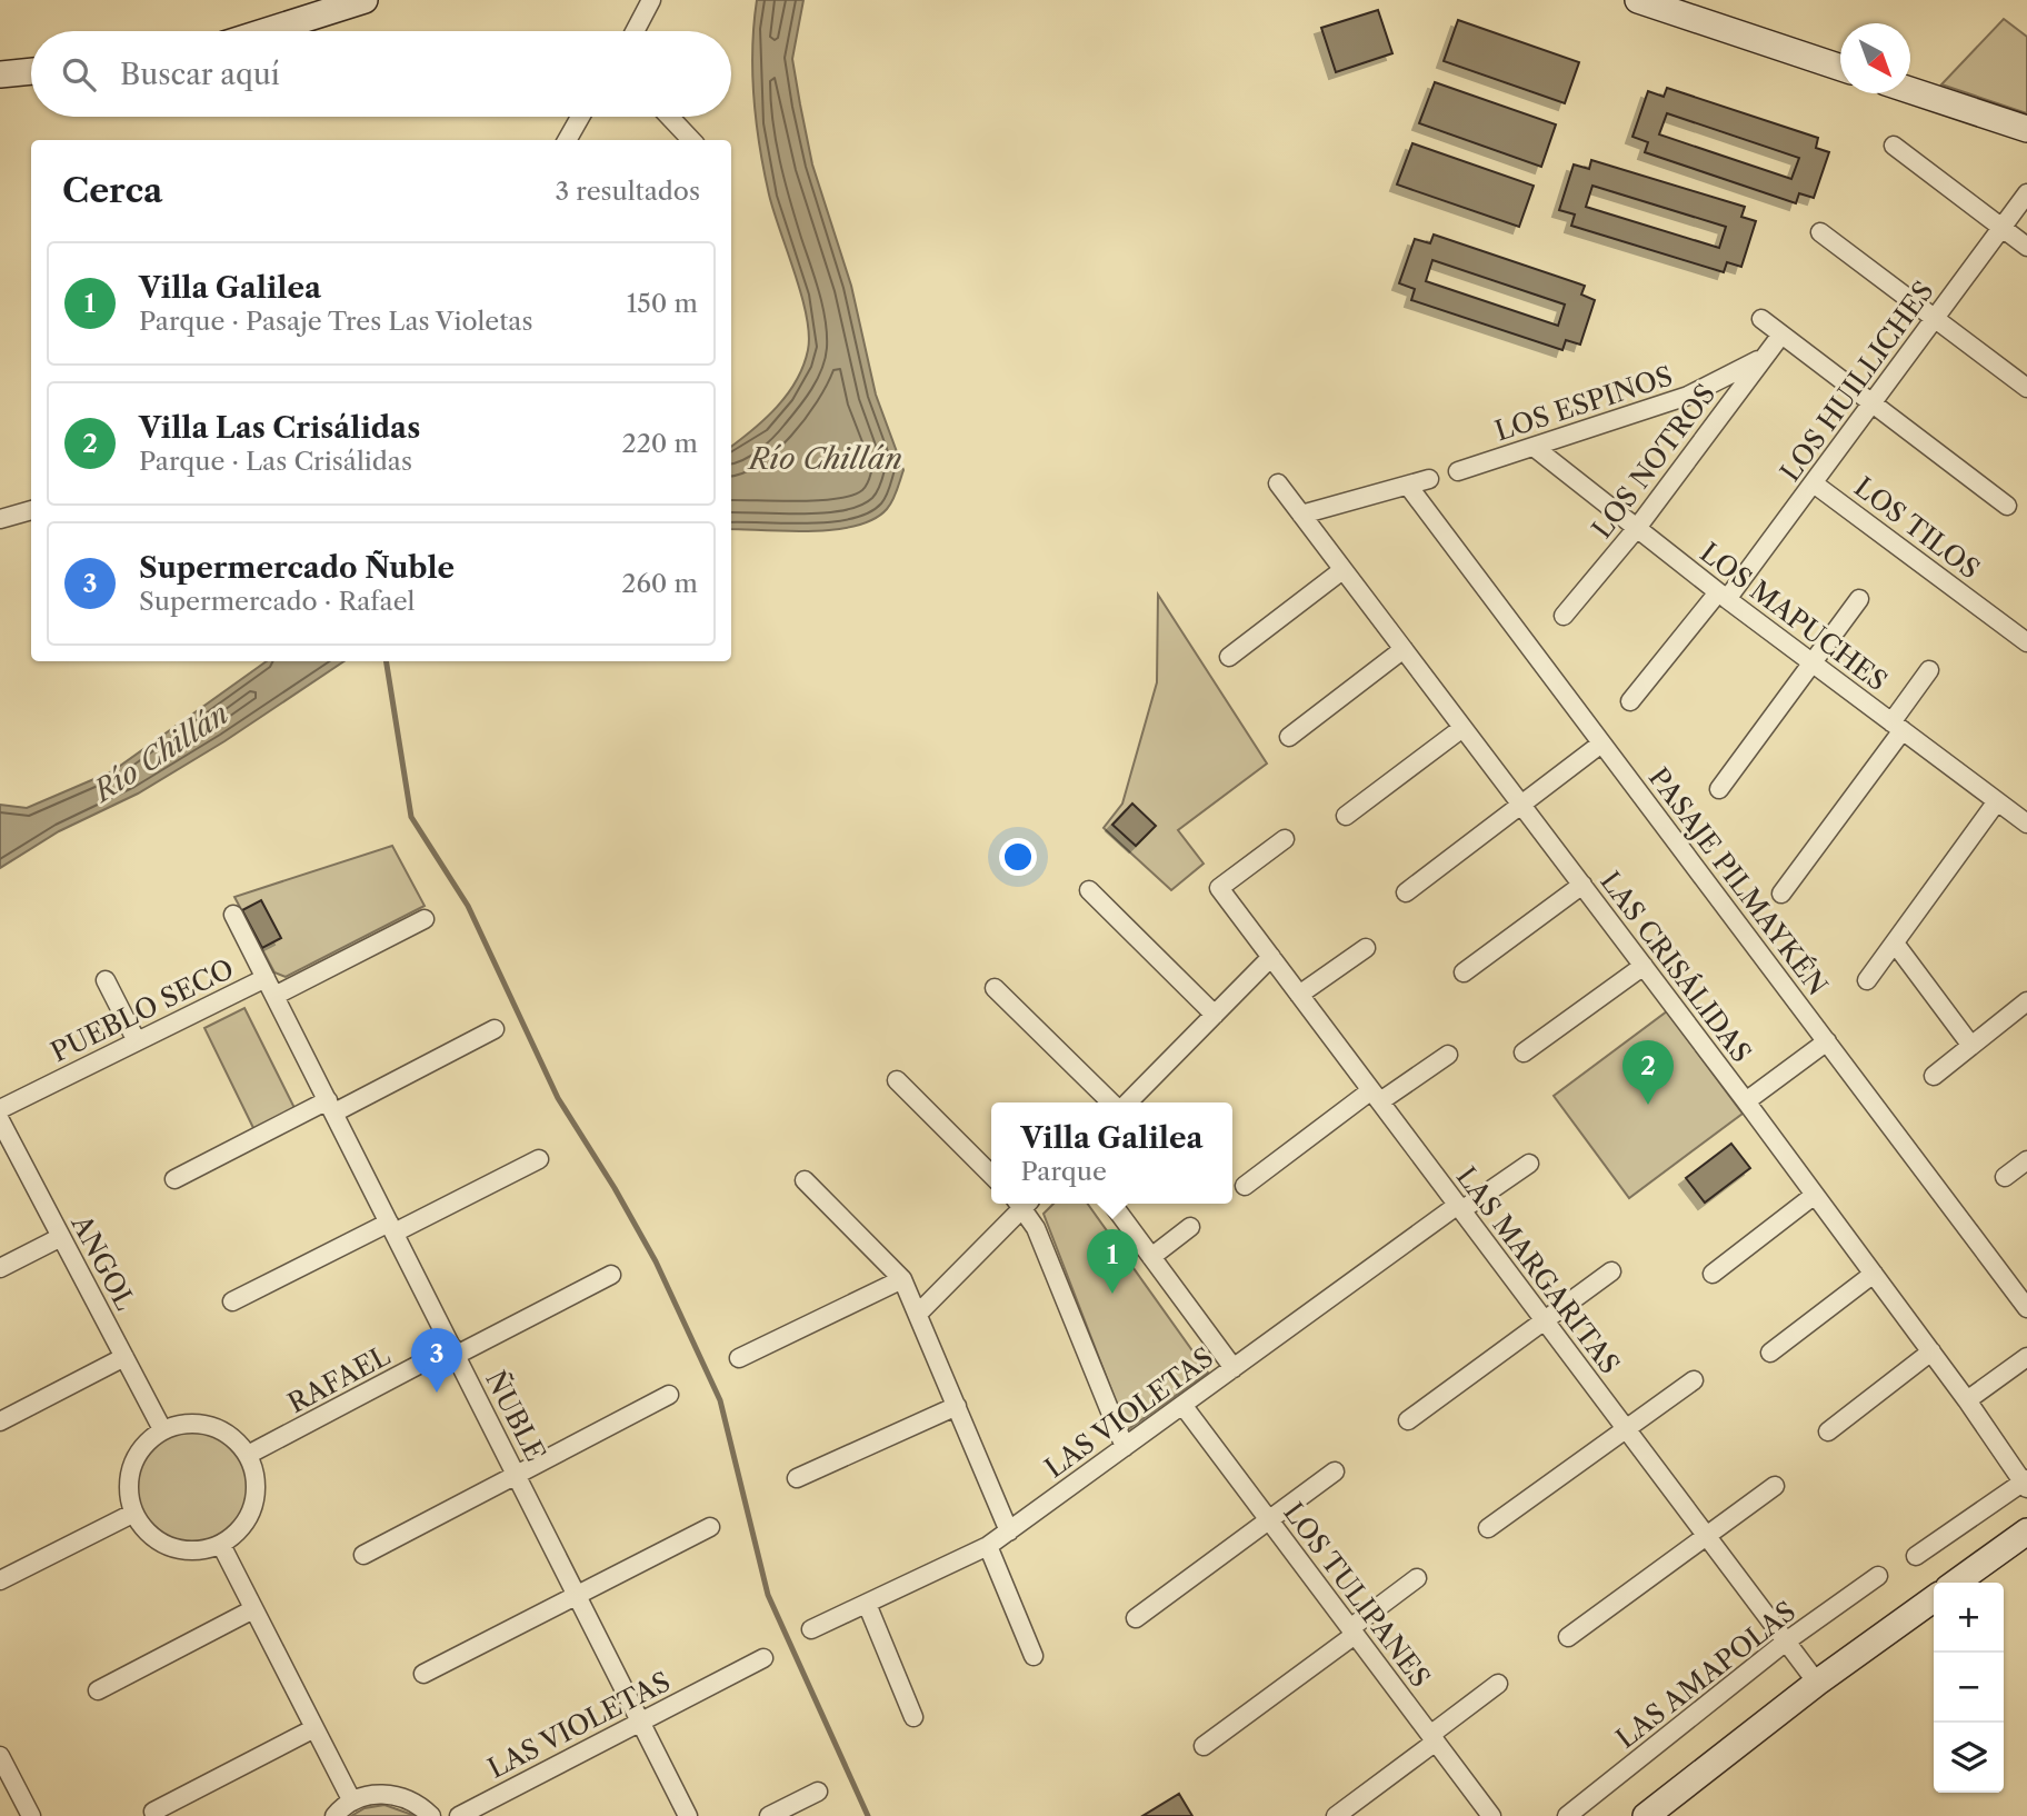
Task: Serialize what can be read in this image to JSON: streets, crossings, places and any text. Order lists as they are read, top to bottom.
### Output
{
  "streets": {
    "street": [
      "LOS HUILLICHES",
      "LOS ESPINOS",
      "LOS NOTROS",
      "LOS TILOS",
      "LOS MAPUCHES",
      "PASAJE PILMAYKÉN",
      "LAS CRISÁLIDAS",
      "PUEBLO SECO",
      "ANGOL",
      "LAS MARGARITAS",
      "RAFAEL",
      "LAS VIOLETAS",
      "ÑUBLE",
      "LOS TULIPANES",
      "LAS AMAPOLAS"
    ]
  },
  "crossings": [
    ["LOS HUILLICHES", "LOS TILOS"],
    ["LOS HUILLICHES", "LOS MAPUCHES"],
    ["LOS ESPINOS", "LOS NOTROS"],
    ["LOS ESPINOS", "LOS MAPUCHES"],
    ["LOS NOTROS", "LOS MAPUCHES"],
    ["PUEBLO SECO", "ÑUBLE"],
    ["ANGOL", "RAFAEL"],
    ["LAS MARGARITAS", "LAS VIOLETAS"],
    ["LAS MARGARITAS", "LAS AMAPOLAS"],
    ["RAFAEL", "ÑUBLE"],
    ["LAS VIOLETAS", "ÑUBLE"],
    ["LAS VIOLETAS", "LOS TULIPANES"]
  ],
  "water": ["Río Chillán"],
  "north": "bottom right",
  "page": {
    "search": "Buscar aquí",
    "heading": ["Cerca", "3 resultados"],
    "list": [
      {
        "mark": "1",
        "name": "Villa Galilea",
        "note": "Parque · Pasaje Tres Las Violetas",
        "value": "150 m"
      },
      {
        "mark": "2",
        "name": "Villa Las Crisálidas",
        "note": "Parque · Las Crisálidas",
        "value": "220 m"
      },
      {
        "mark": "3",
        "name": "Supermercado Ñuble",
        "note": "Supermercado · Rafael",
        "value": "260 m"
      }
    ],
    "pins": ["2", "1", "3"],
    "popup": ["Villa Galilea", "Parque"],
    "map_buttons": ["+", "−"]
  }
}
